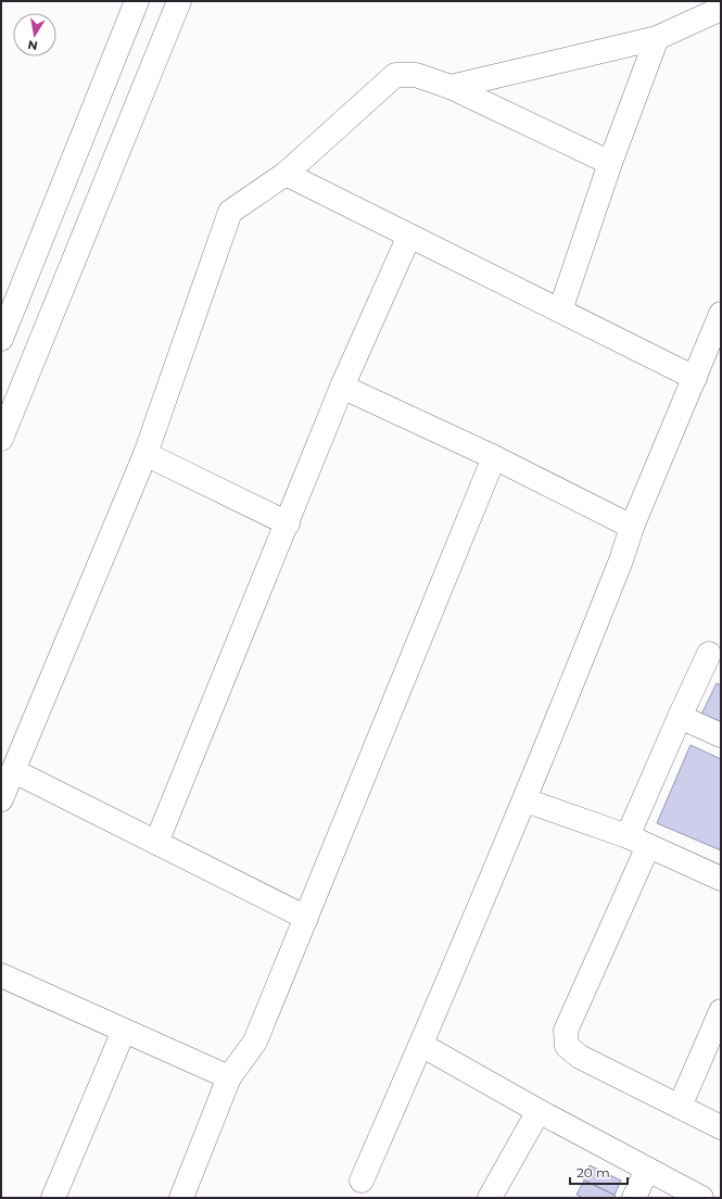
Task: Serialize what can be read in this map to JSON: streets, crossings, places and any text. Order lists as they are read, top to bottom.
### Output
{
  "scale_bar": "20 m",
  "north": "bottom"
}
